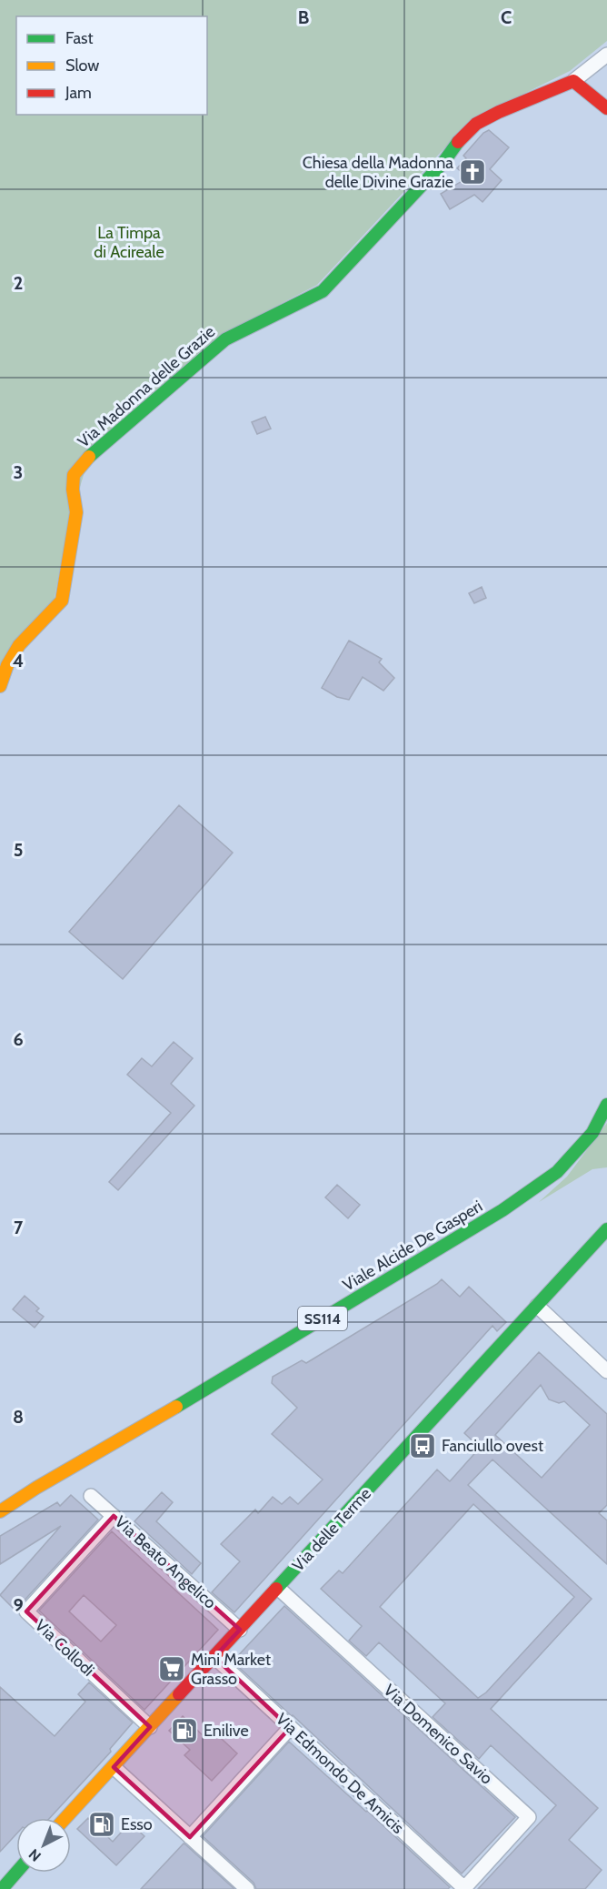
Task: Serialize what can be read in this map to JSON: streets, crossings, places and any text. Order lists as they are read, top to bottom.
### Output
{
  "streets": {
    "street": [
      "Via Madonna delle Grazie",
      "Viale Alcide De Gasperi",
      "SS114",
      "Via delle Terme",
      "Via Beato Angelico",
      "Via Collodi",
      "Via Domenico Savio",
      "Via Edmondo De Amicis"
    ]
  },
  "crossings": [
    ["Via delle Terme", "Via Beato Angelico"],
    ["Via delle Terme", "Via Collodi"],
    ["Via delle Terme", "Via Domenico Savio"],
    ["Via delle Terme", "Via Edmondo De Amicis"],
    ["Via Beato Angelico", "Via Collodi"],
    ["Via Domenico Savio", "Via Edmondo De Amicis"]
  ],
  "parks": ["La Timpa di Acireale"],
  "places": {
    "church": ["Chiesa della Madonna delle Divine Grazie"],
    "bus stop": ["Fanciullo ovest"],
    "supermarket": ["Mini Market Grasso"],
    "fuel station": ["Enilive", "Esso"]
  },
  "legend": ["Fast", "Slow", "Jam"],
  "north": "bottom left",
  "grid": {
    "columns": ["B", "C"],
    "rows": [
      "2",
      "3",
      "4",
      "5",
      "6",
      "7",
      "8",
      "9"
    ]
  }
}
